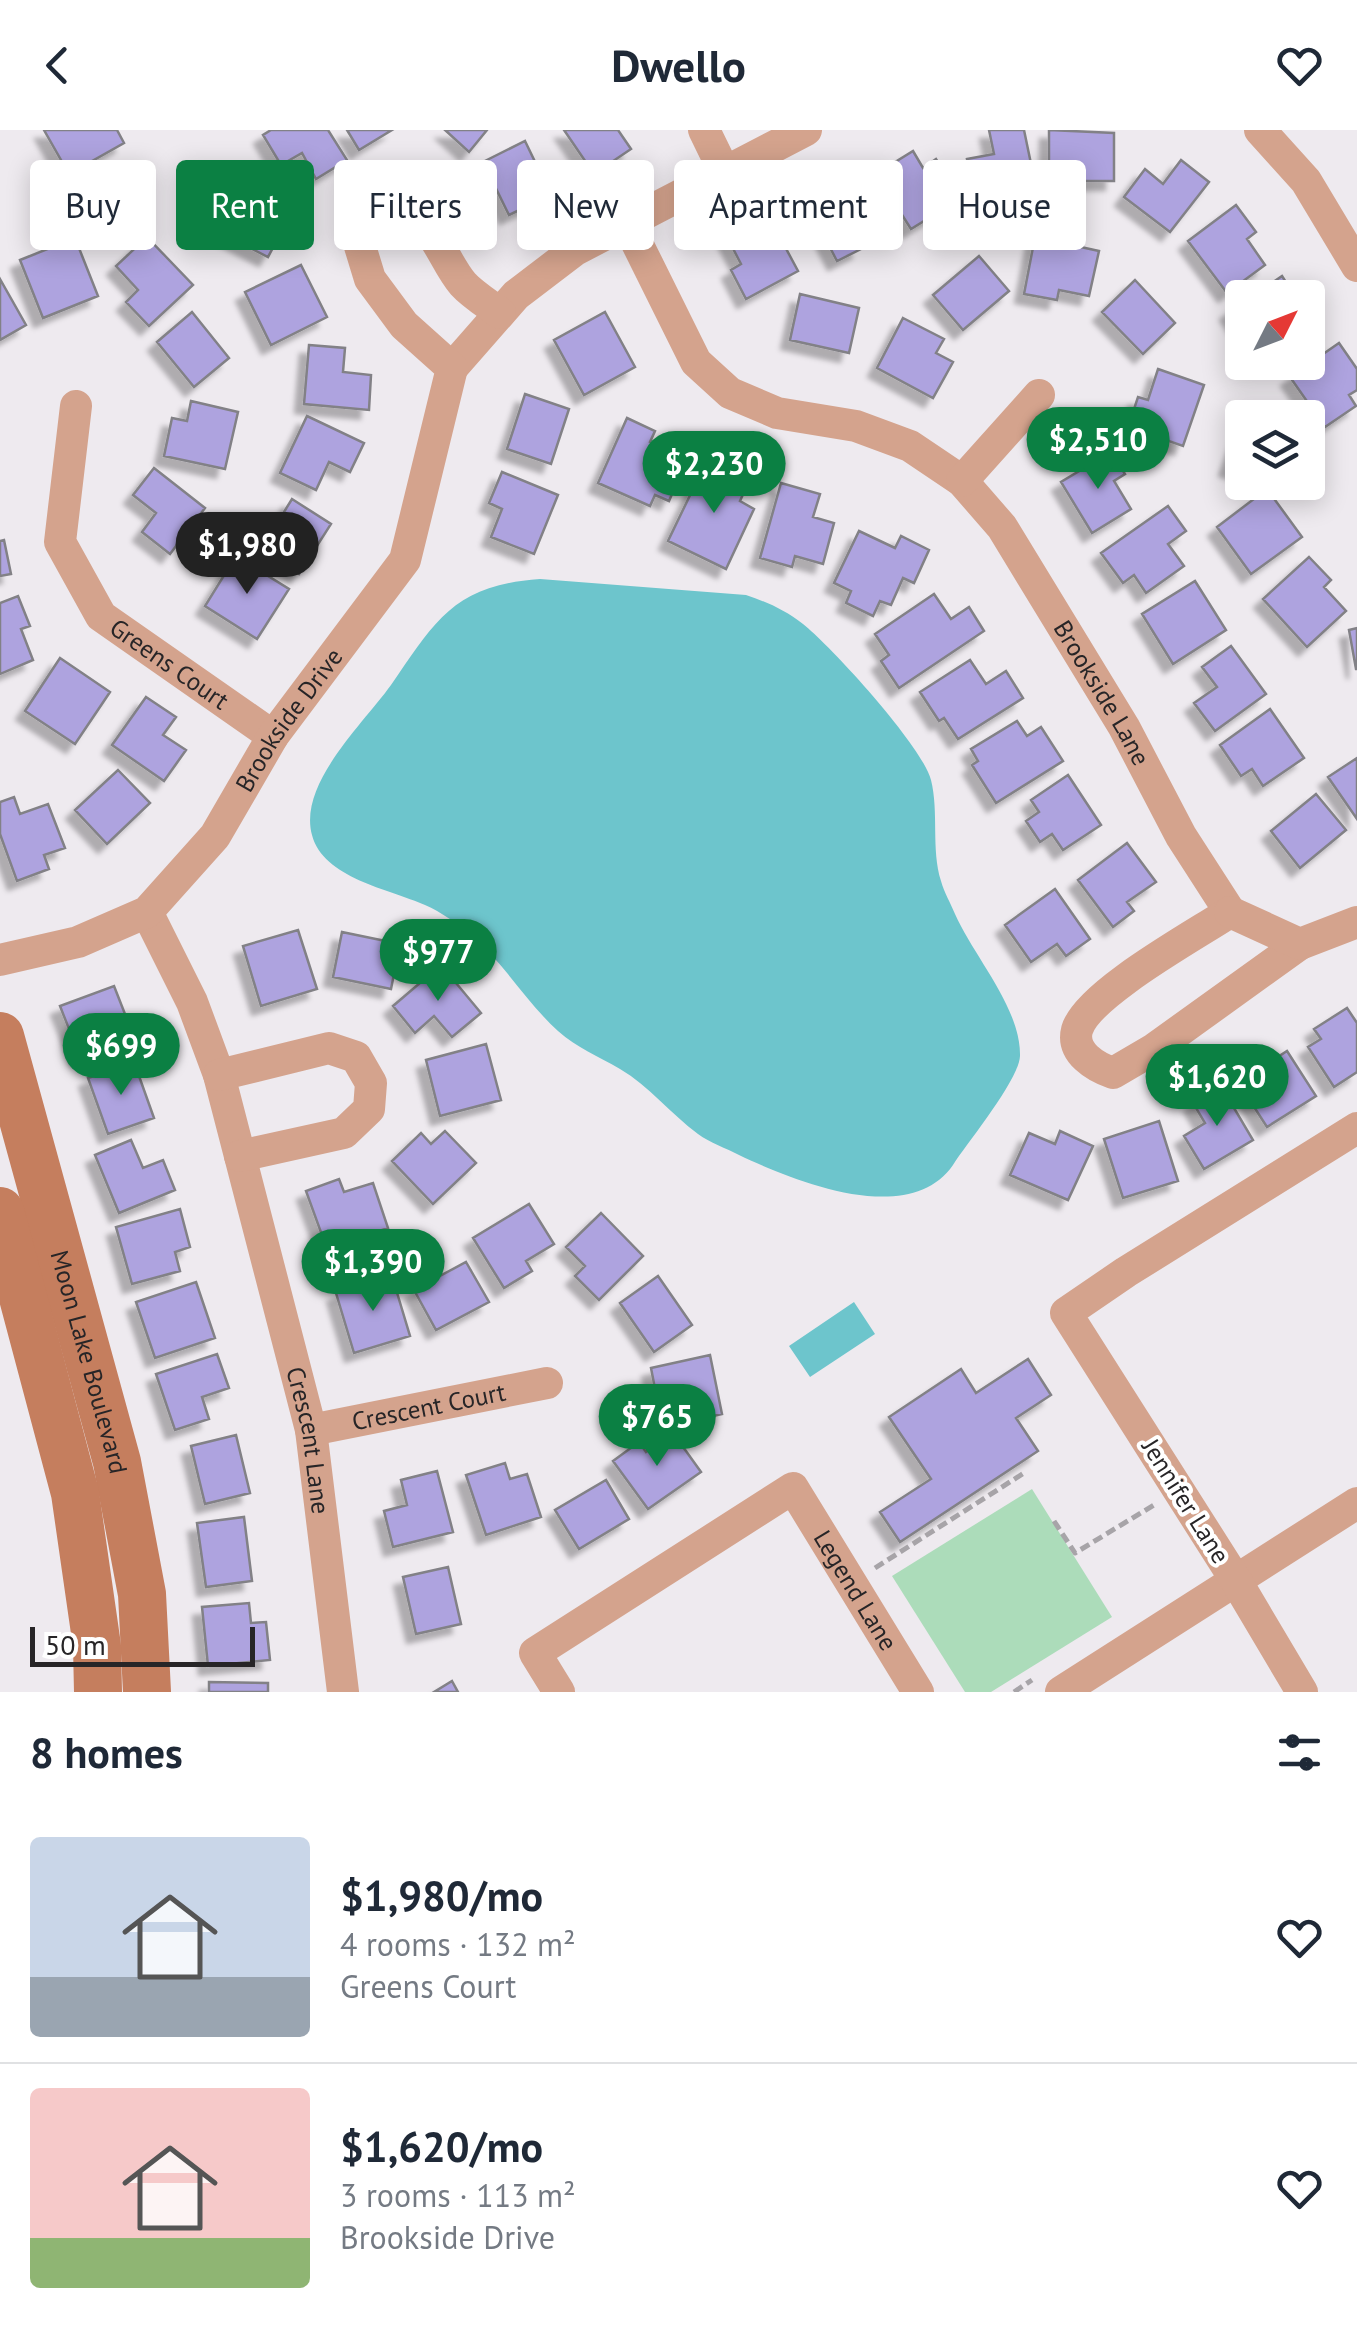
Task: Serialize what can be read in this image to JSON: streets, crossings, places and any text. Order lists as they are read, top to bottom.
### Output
{
  "streets": {
    "street": [
      "Greens Court",
      "Brookside Lane",
      "Brookside Drive",
      "Moon Lake Boulevard",
      "Crescent Court",
      "Crescent Lane",
      "Jennifer Lane",
      "Legend Lane"
    ]
  },
  "crossings": [
    ["Greens Court", "Brookside Drive"],
    ["Brookside Drive", "Crescent Lane"],
    ["Crescent Court", "Crescent Lane"]
  ],
  "scale_bar": "50 m",
  "north": "top right",
  "page": {
    "header": "Dwello",
    "chip": [
      "Buy",
      "Rent",
      "Filters",
      "New",
      "Apartment",
      "House"
    ],
    "price": [
      "$2,510",
      "$2,230",
      "$1,980",
      "$977",
      "$699",
      "$1,620",
      "$1,390",
      "$765"
    ],
    "scale": "50 m",
    "heading": "8 homes",
    "list": [
      {
        "name": "$1,980/mo",
        "note": "4 rooms · 132 m² · Greens Court"
      },
      {
        "name": "$1,620/mo",
        "note": "3 rooms · 113 m² · Brookside Drive"
      }
    ]
  }
}
